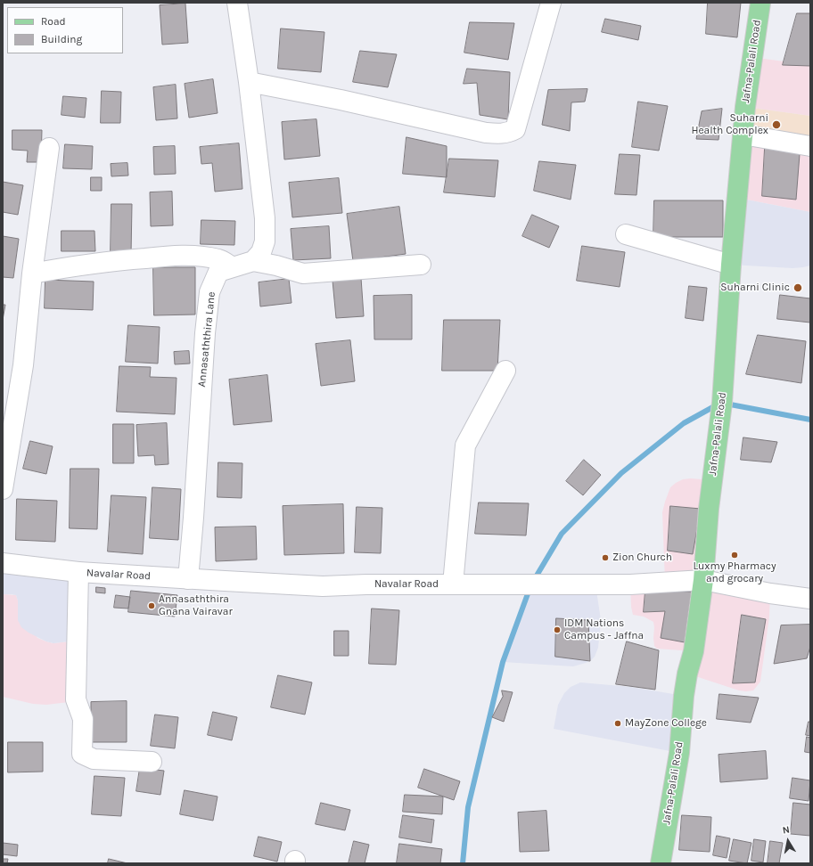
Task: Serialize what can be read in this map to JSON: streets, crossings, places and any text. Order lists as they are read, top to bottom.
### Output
{
  "streets": {
    "main road": ["Jafna-Palali Road"],
    "street": ["Annasaththira Lane", "Navalar Road"]
  },
  "crossings": [
    ["Jafna-Palali Road", "Navalar Road"],
    ["Annasaththira Lane", "Navalar Road"]
  ],
  "places": [
    "Suharni Health Complex",
    "Suharni Clinic",
    "Luxmy Pharmacy and grocary",
    "Zion Church",
    "Annasaththira Gnana Vairavar",
    "IDM Nations Campus - Jaffna",
    "MayZone College"
  ],
  "legend": ["Road", "Building"],
  "north": "top"
}
